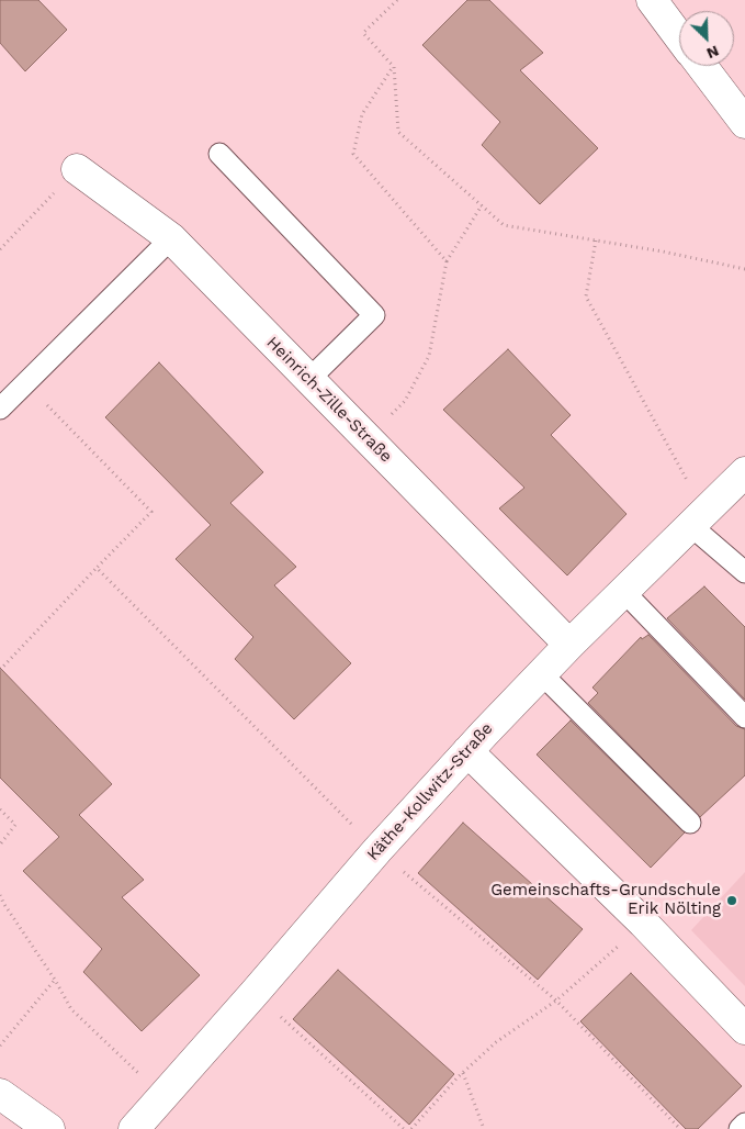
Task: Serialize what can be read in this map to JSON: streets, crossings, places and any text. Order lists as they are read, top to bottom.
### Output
{
  "streets": {
    "street": ["Heinrich-Zille-Straße", "Käthe-Kollwitz-Straße"]
  },
  "crossings": [
    ["Heinrich-Zille-Straße", "Käthe-Kollwitz-Straße"]
  ],
  "places": ["Gemeinschafts-Grundschule Erik Nölting"],
  "north": "bottom right"
}
